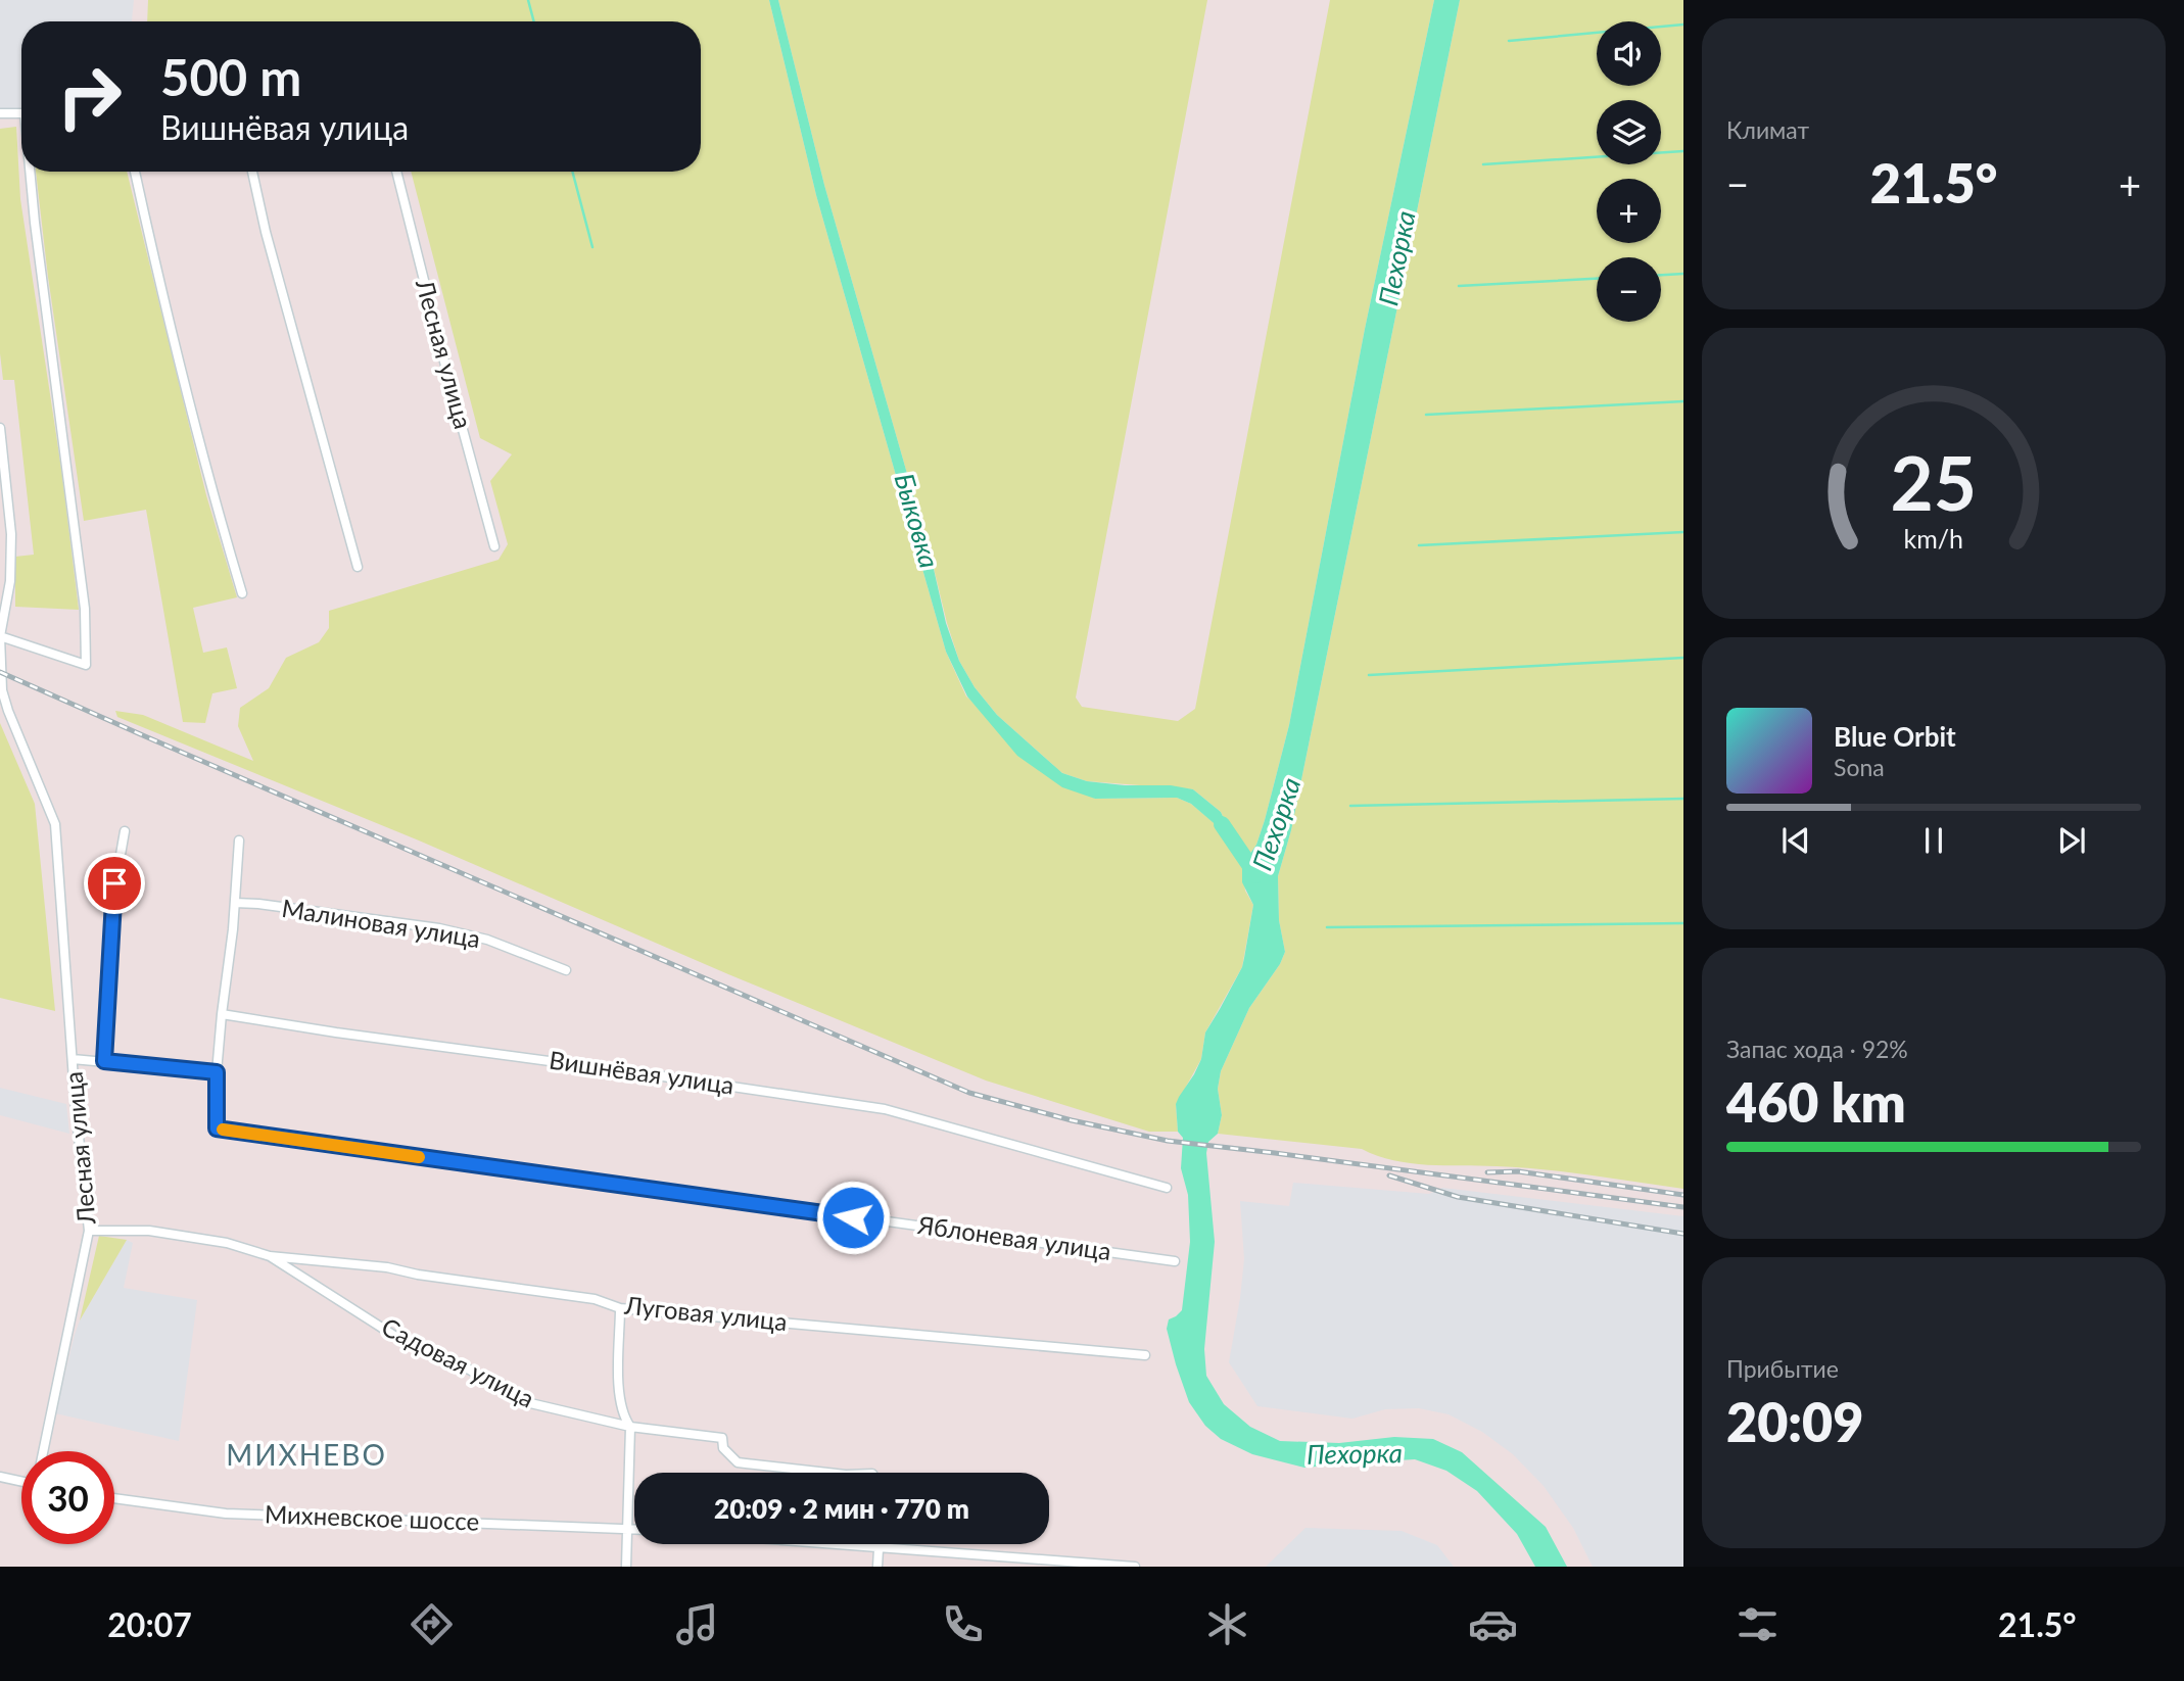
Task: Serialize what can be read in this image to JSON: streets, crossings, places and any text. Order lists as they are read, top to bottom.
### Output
{
  "streets": {
    "street": [
      "Лесная улица",
      "Малиновая улица",
      "Вишнёвая улица",
      "Яблоневая улица",
      "Луговая улица",
      "Садовая улица",
      "Михневское шоссе"
    ]
  },
  "crossings": [
    ["Лесная улица", "Садовая улица"],
    ["Луговая улица", "Садовая улица"]
  ],
  "districts": ["МИХНЕВО"],
  "water": ["Пехорка", "Быковка"],
  "page": {
    "tile": [
      "Климат",
      ["Запас хода · 92%", "460 km"],
      ["Прибытие", "20:09"]
    ],
    "map_buttons": ["+", "−"],
    "turn": ["500 m", "Вишнёвая улица"],
    "heat": ["−", "21.5°", "+"],
    "song": ["Blue Orbit", "Sona"],
    "limit": "30",
    "trip": "20:09 · 2 мин · 770 m",
    "tabs": ["20:07", "21.5°"],
    "gauge": ["25", "km/h"]
  }
}
